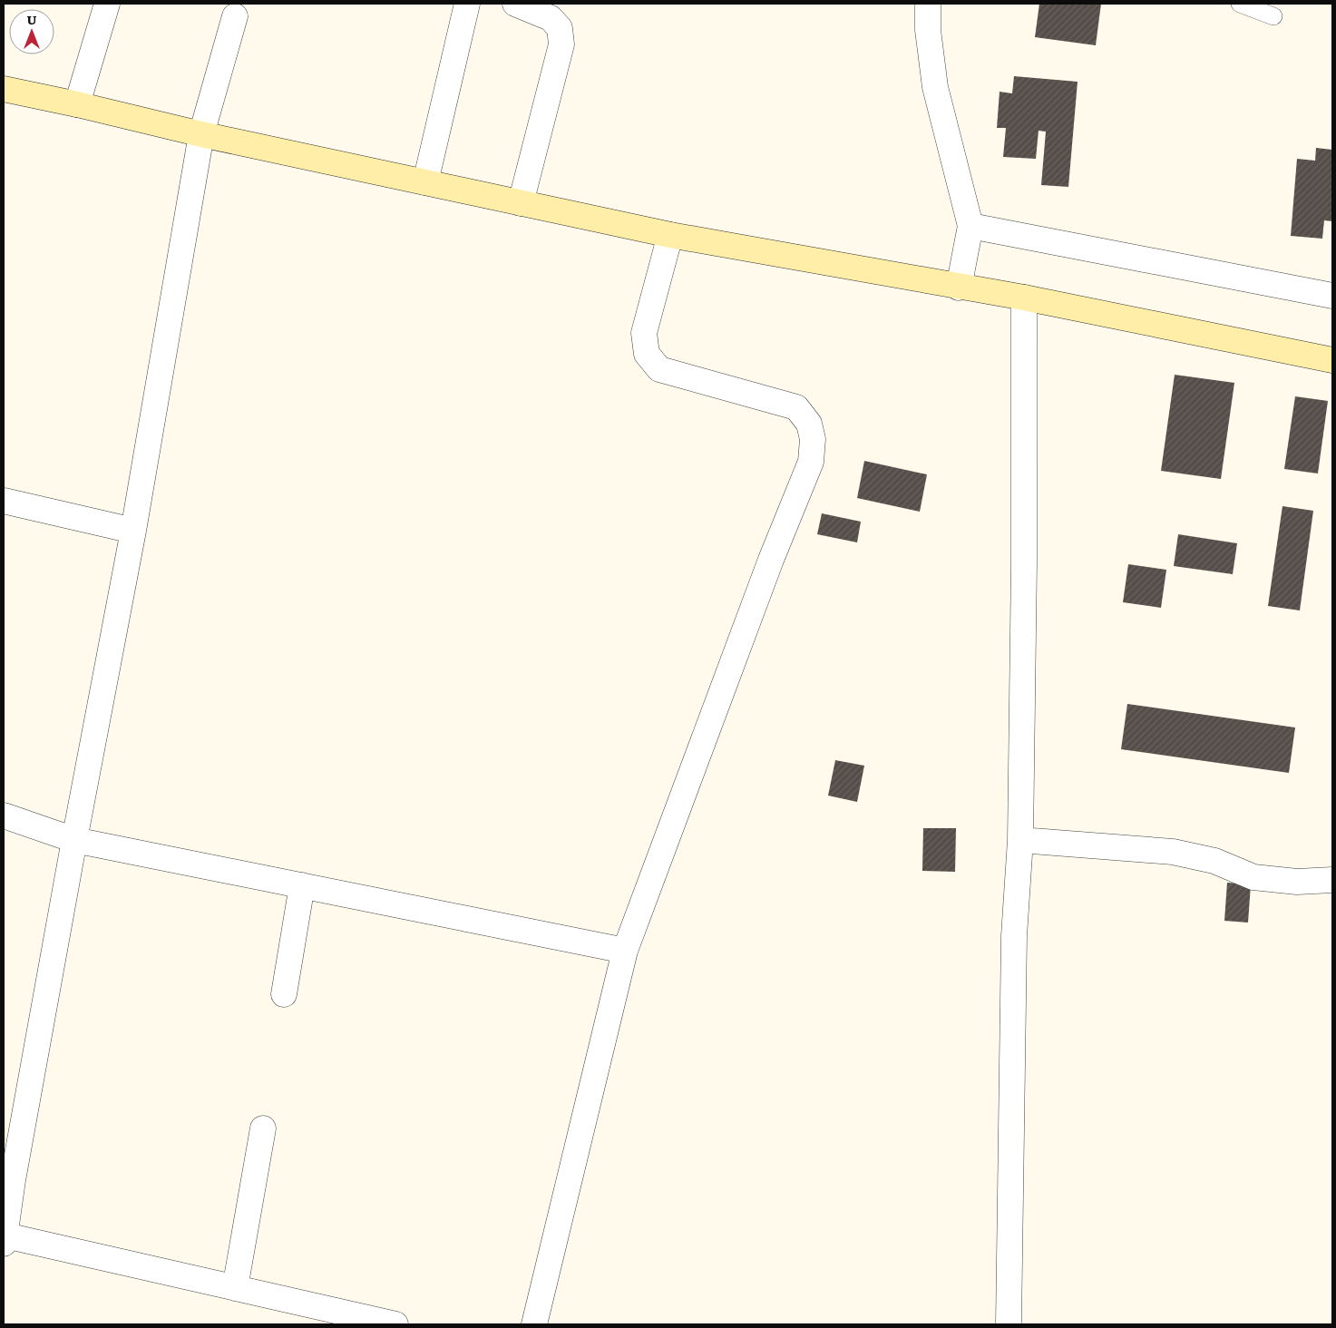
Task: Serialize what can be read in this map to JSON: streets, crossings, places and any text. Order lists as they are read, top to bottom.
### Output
{
  "north": "top"
}
